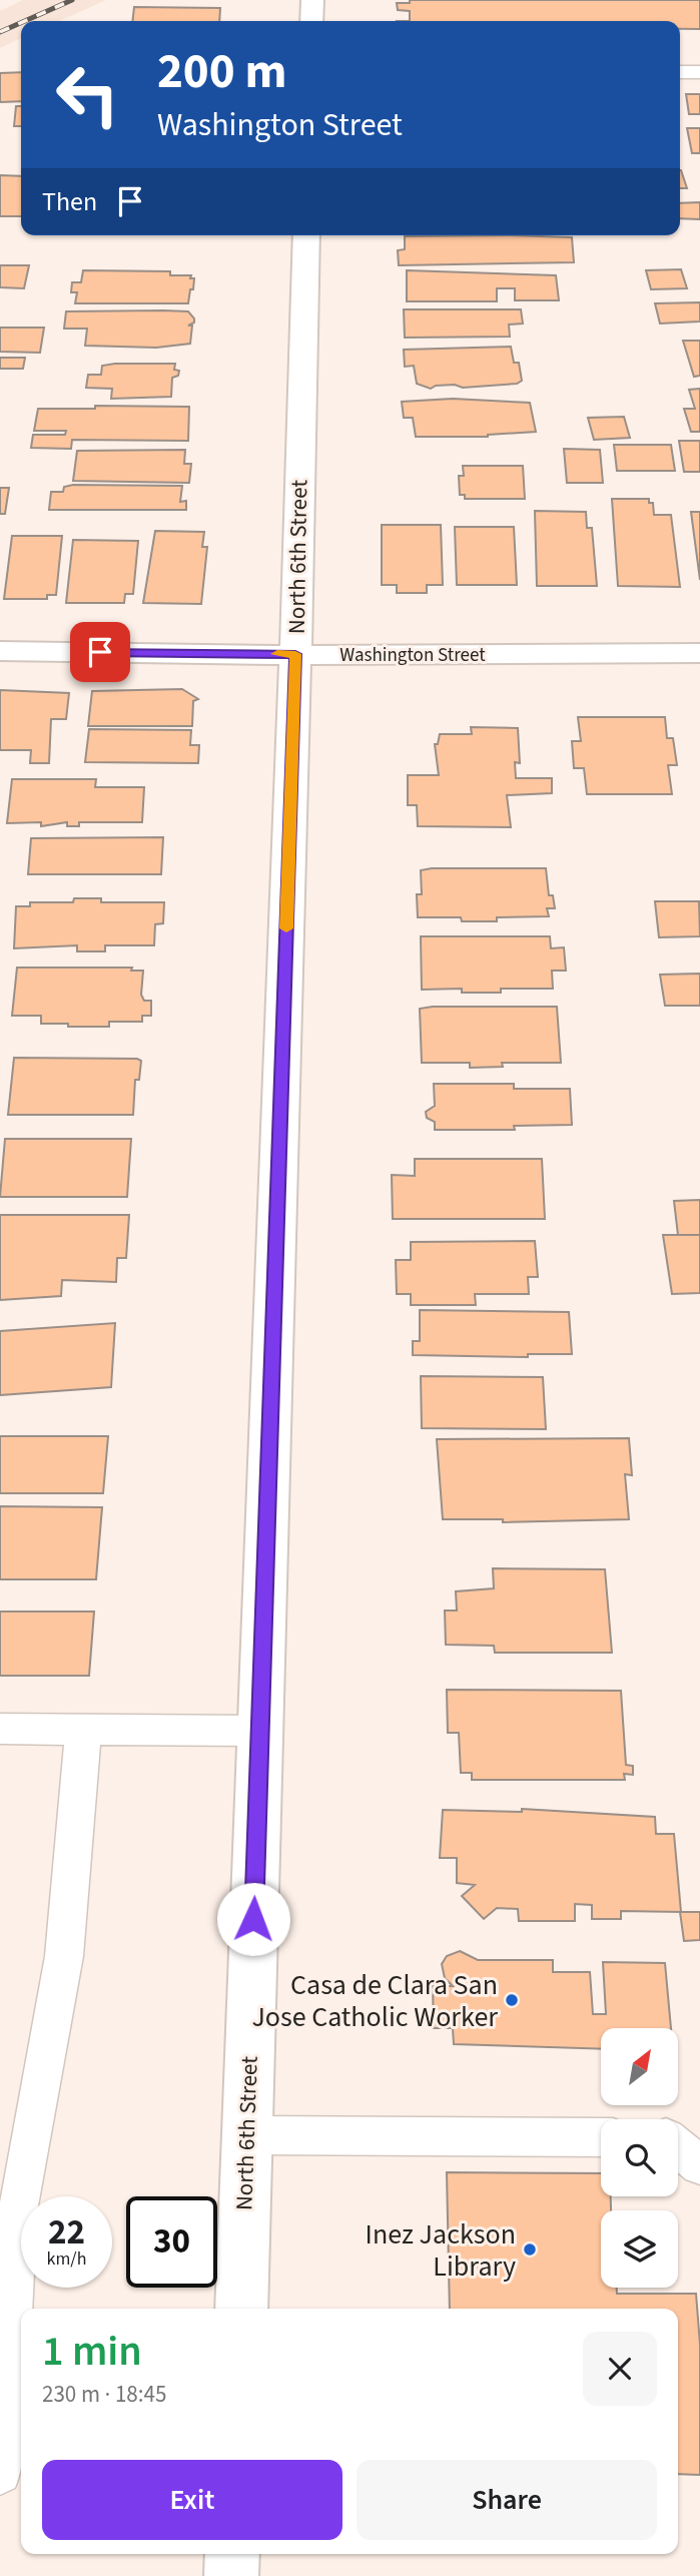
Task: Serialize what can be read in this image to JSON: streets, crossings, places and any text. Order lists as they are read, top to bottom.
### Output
{
  "streets": {
    "street": ["North 6th Street", "Washington Street"]
  },
  "crossings": [
    ["North 6th Street", "Washington Street"]
  ],
  "places": ["Casa de Clara San Jose Catholic Worker", "Inez Jackson Library"],
  "north": "top right",
  "page": {
    "turn": ["200 m", "Washington Street"],
    "then": "Then",
    "speed": "22 km/h",
    "limit": "30",
    "heading": ["1 min", "230 m · 18:45"],
    "buttons": ["Exit", "Share"]
  }
}
